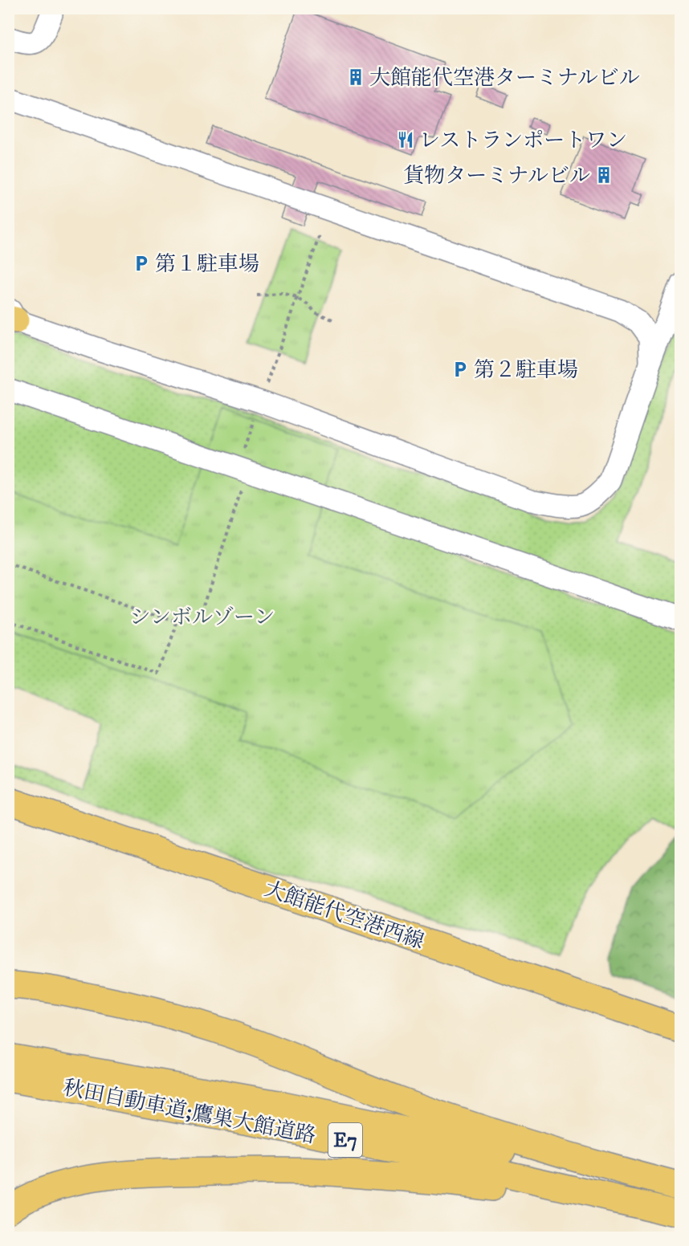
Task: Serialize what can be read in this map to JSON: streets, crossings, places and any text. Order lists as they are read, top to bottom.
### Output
{
  "streets": {
    "main road": ["大館能代空港西線", "秋田自動車道;鷹巣大館道路", "E7"]
  },
  "parks": ["シンボルゾーン"],
  "places": {
    "building": ["大館能代空港ターミナルビル", "貨物ターミナルビル"],
    "restaurant": ["レストランポートワン"],
    "parking": ["第１駐車場", "第２駐車場"]
  }
}
